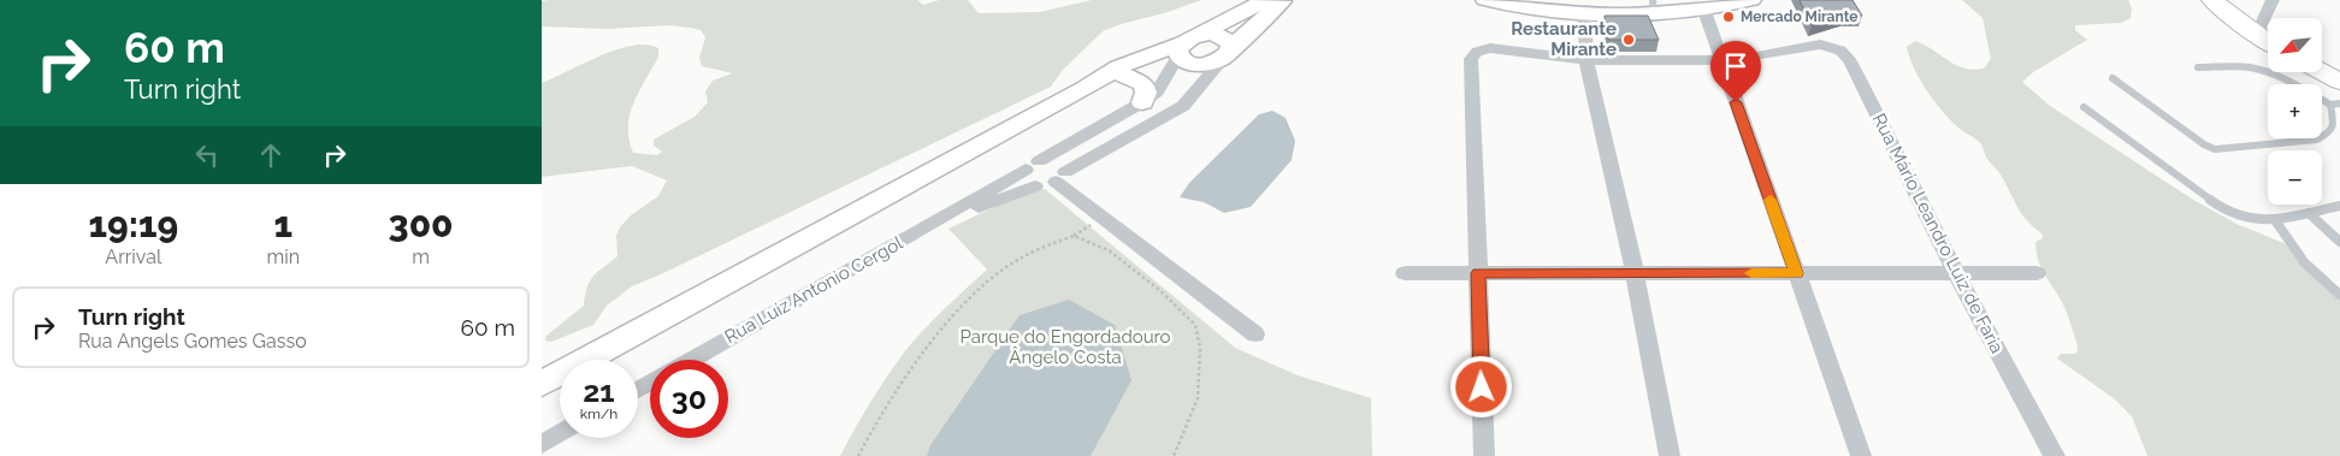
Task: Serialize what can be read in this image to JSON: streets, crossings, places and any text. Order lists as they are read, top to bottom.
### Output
{
  "streets": {
    "street": ["Rua Mário Leandro Luiz de Faria", "Rua Luiz Antonio Cergol"]
  },
  "parks": ["Parque do Engordadouro Ângelo Costa"],
  "places": ["Mercado Mirante", "Restaurante Mirante"],
  "north": "bottom left",
  "page": {
    "turn": ["60 m", "Turn right"],
    "map_buttons": ["+", "−"],
    "eta": [
      "19:19",
      "Arrival",
      "1",
      "min",
      "300",
      "m"
    ],
    "list": [
      {
        "name": "Turn right",
        "note": "Rua Angels Gomes Gasso",
        "value": "60 m"
      }
    ],
    "speed": "21 km/h",
    "limit": "30"
  }
}
